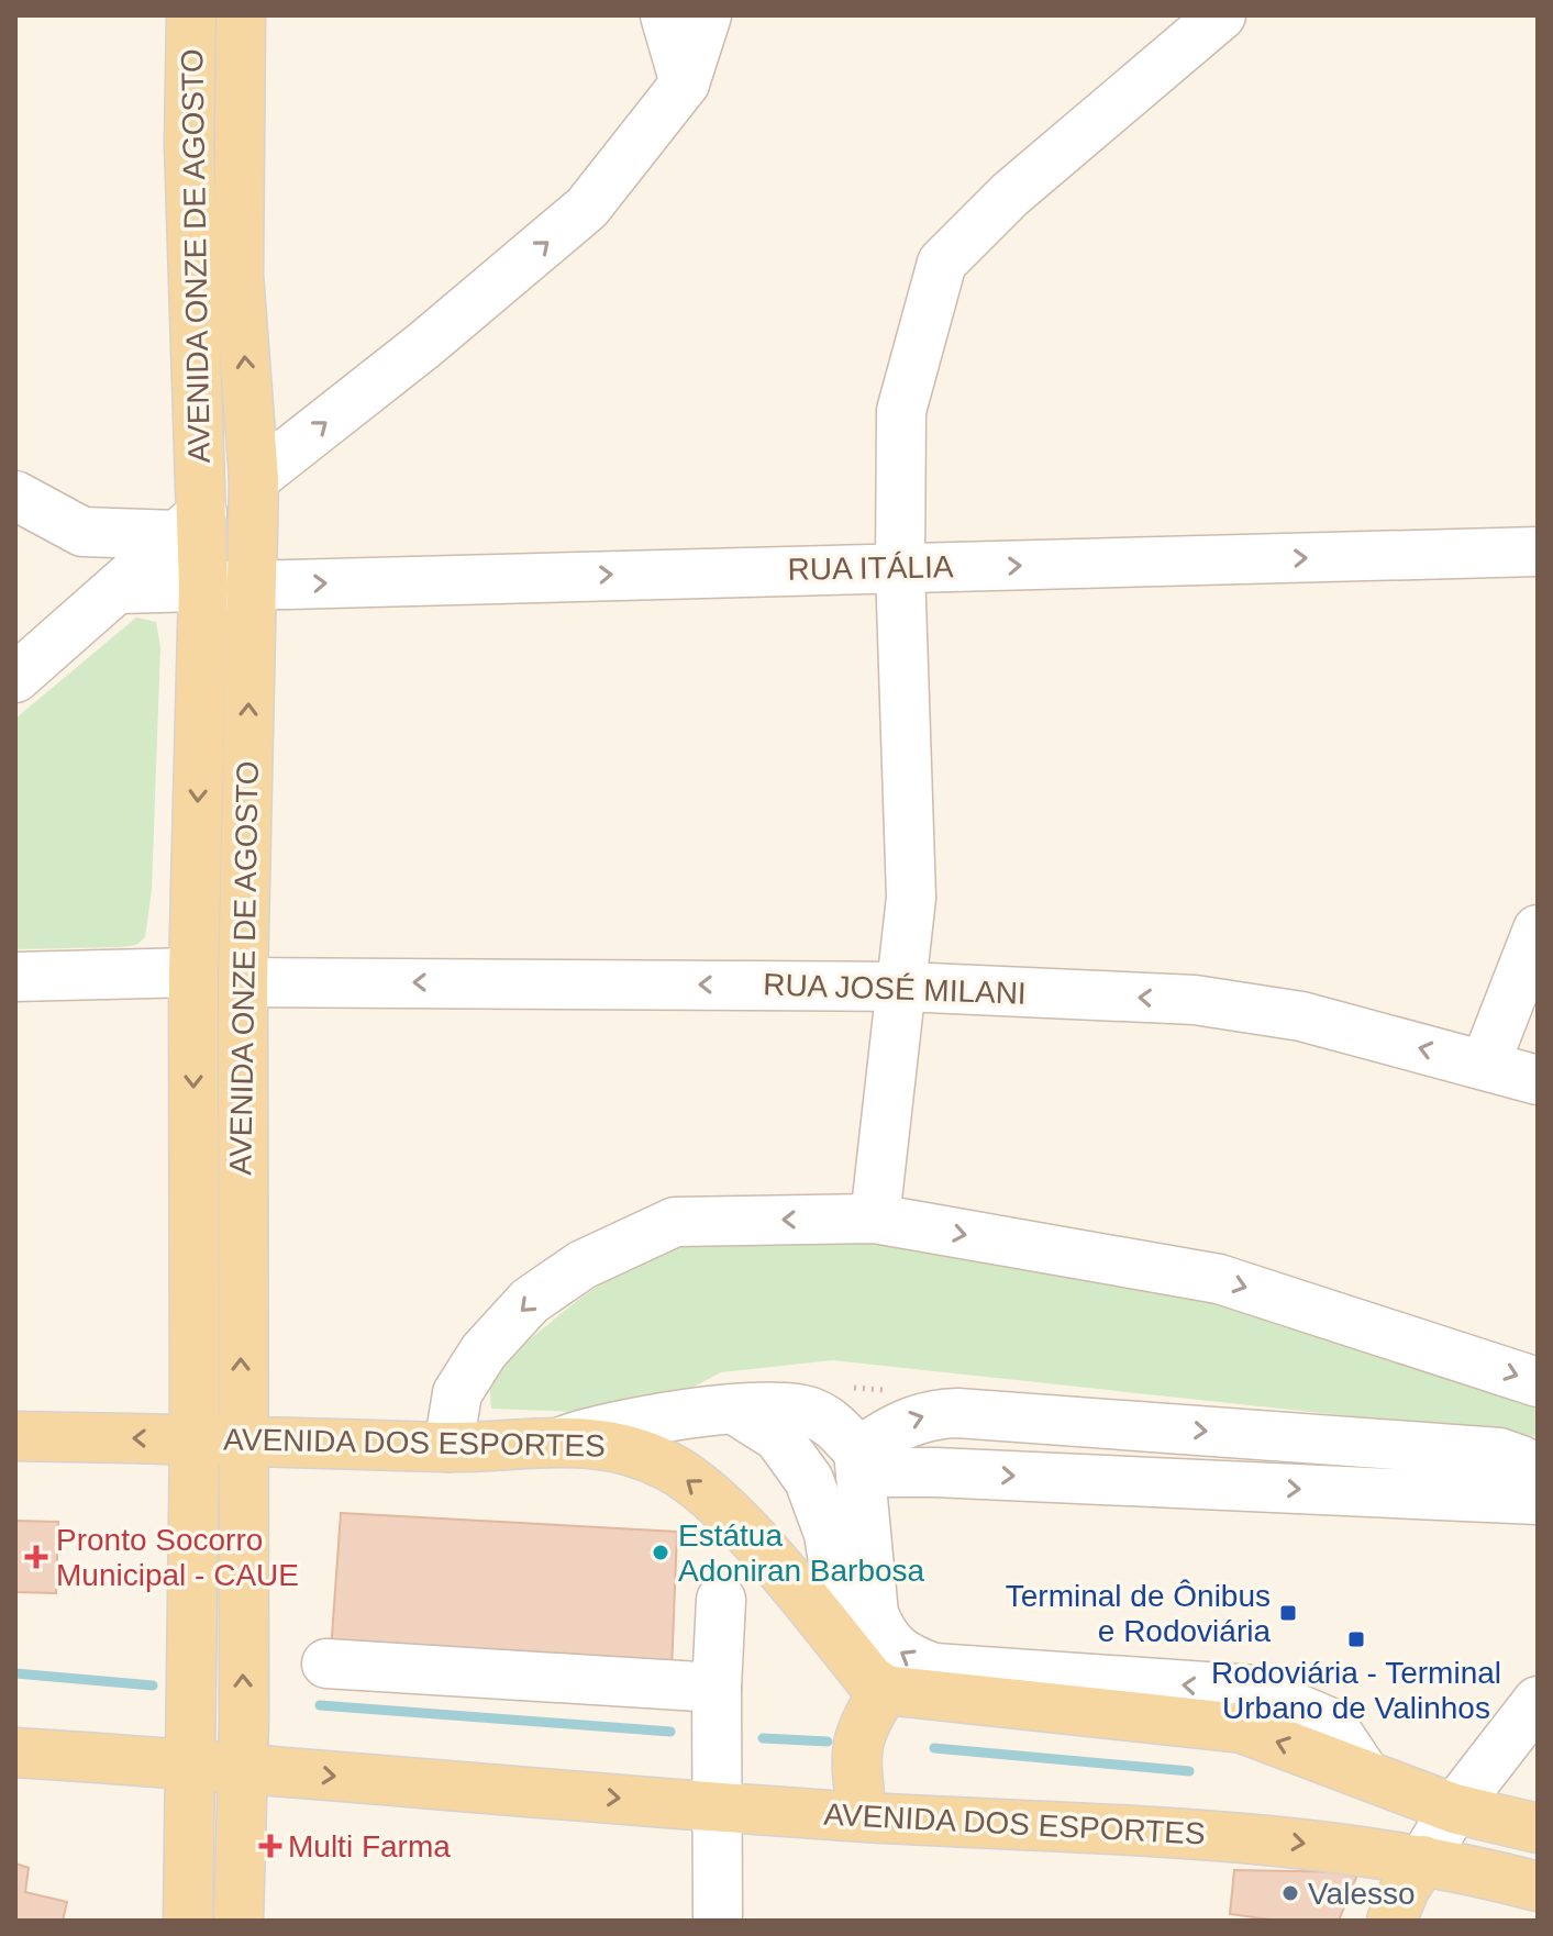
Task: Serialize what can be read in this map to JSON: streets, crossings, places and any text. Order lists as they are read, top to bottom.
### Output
{
  "streets": {
    "main road": ["AVENIDA ONZE DE AGOSTO", "AVENIDA DOS ESPORTES"],
    "street": ["RUA ITÁLIA", "RUA JOSÉ MILANI"]
  },
  "crossings": [
    ["AVENIDA ONZE DE AGOSTO", "RUA ITÁLIA"],
    ["AVENIDA ONZE DE AGOSTO", "RUA JOSÉ MILANI"],
    ["AVENIDA ONZE DE AGOSTO", "AVENIDA DOS ESPORTES"]
  ],
  "one_way": ["RUA ITÁLIA"],
  "places": {
    "other": ["Estátua Adoniran Barbosa", "Valesso"],
    "health": ["Pronto Socorro Municipal - CAUE", "Multi Farma"],
    "transit": ["Terminal de Ônibus e Rodoviária", "Rodoviária - Terminal Urbano de Valinhos"]
  }
}
